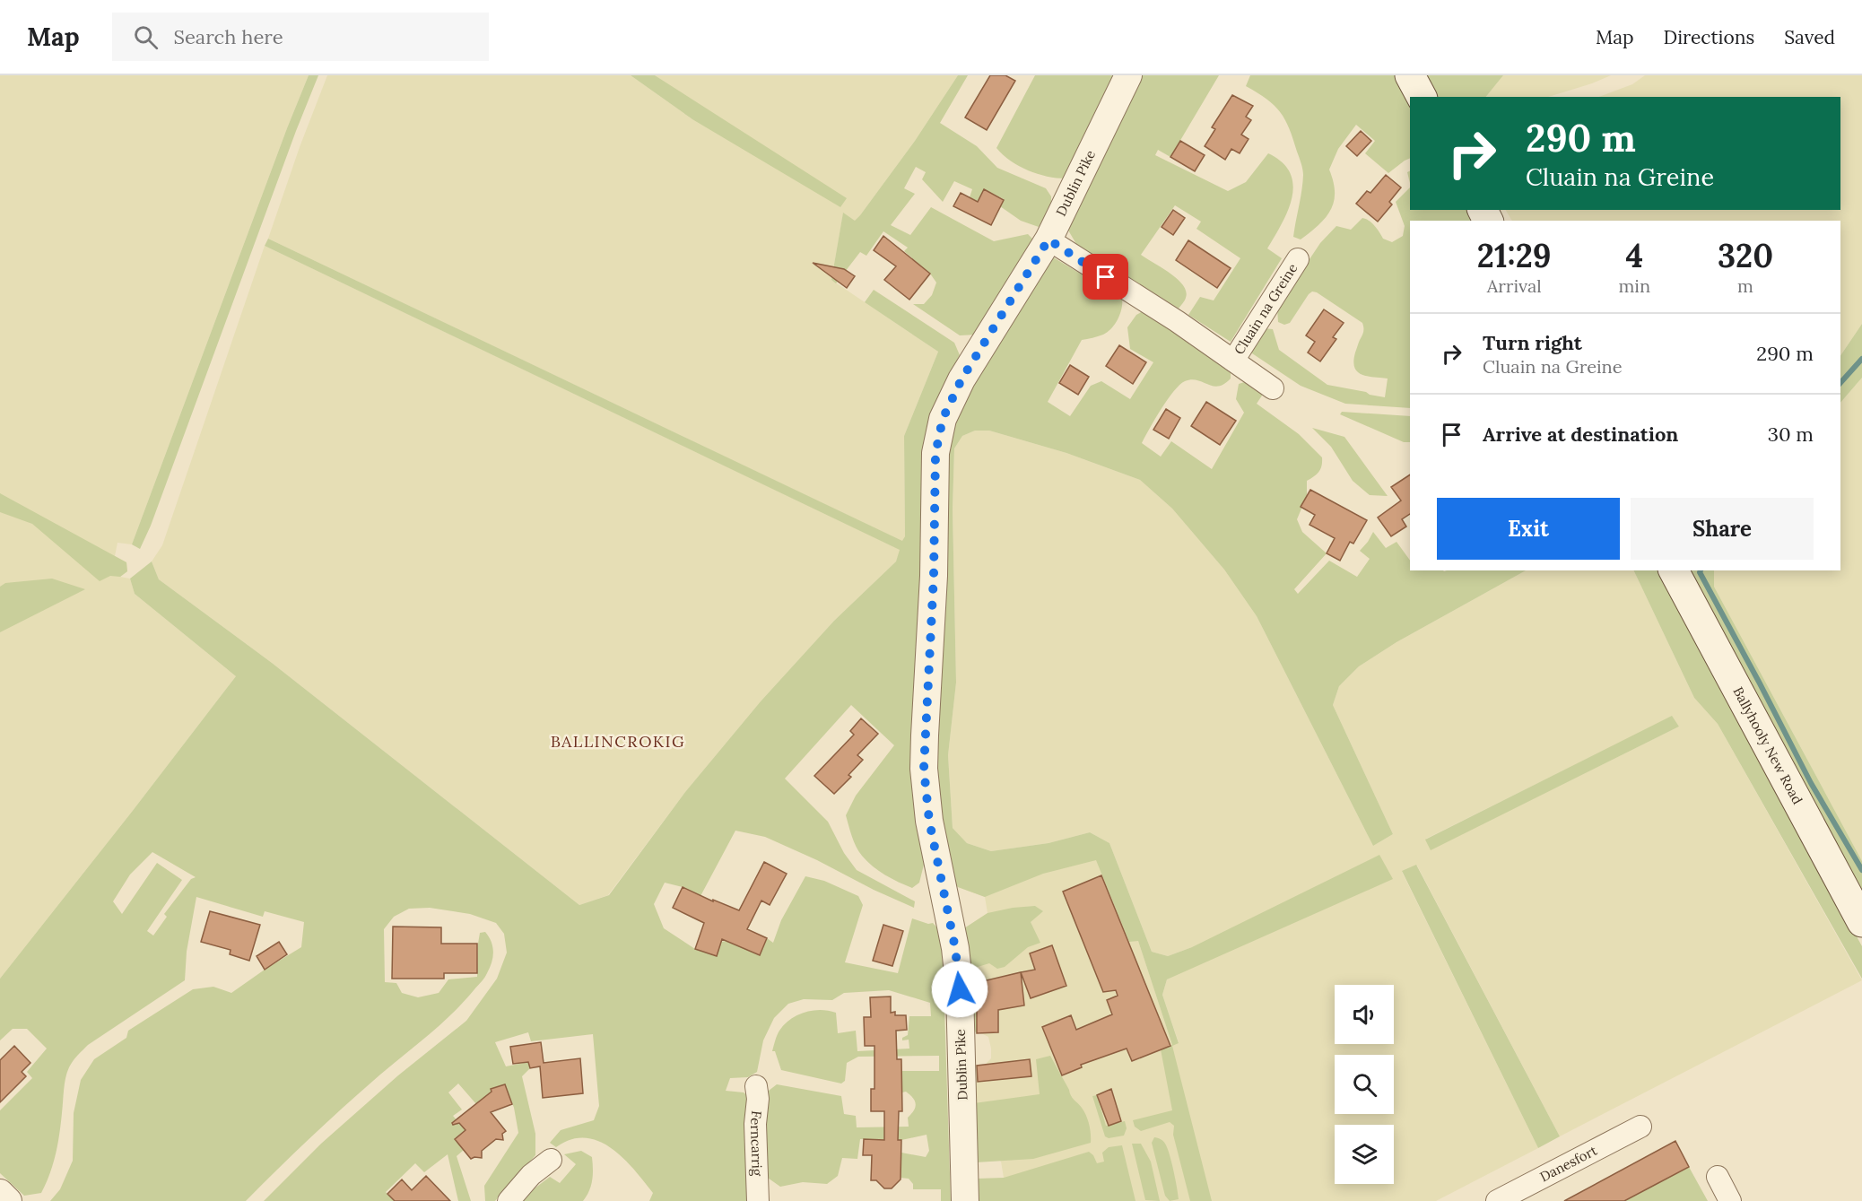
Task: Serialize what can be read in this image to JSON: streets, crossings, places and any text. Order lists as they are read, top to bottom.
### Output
{
  "streets": {
    "main road": ["Ballyhooly New Road"],
    "street": [
      "Dublin Pike",
      "Cluain na Greine",
      "Ferncarrig",
      "Danesfort"
    ]
  },
  "crossings": [
    ["Dublin Pike", "Cluain na Greine"]
  ],
  "districts": ["BALLINCROKIG"],
  "page": {
    "header": "Map",
    "search": "Search here",
    "nav": ["Map", "Directions", "Saved"],
    "turn": ["290 m", "Cluain na Greine"],
    "eta": [
      "21:29",
      "Arrival",
      "4",
      "min",
      "320",
      "m"
    ],
    "list": [
      {
        "name": "Turn right",
        "note": "Cluain na Greine",
        "value": "290 m"
      },
      {
        "name": "Arrive at destination",
        "value": "30 m"
      }
    ],
    "buttons": ["Exit", "Share"]
  }
}
